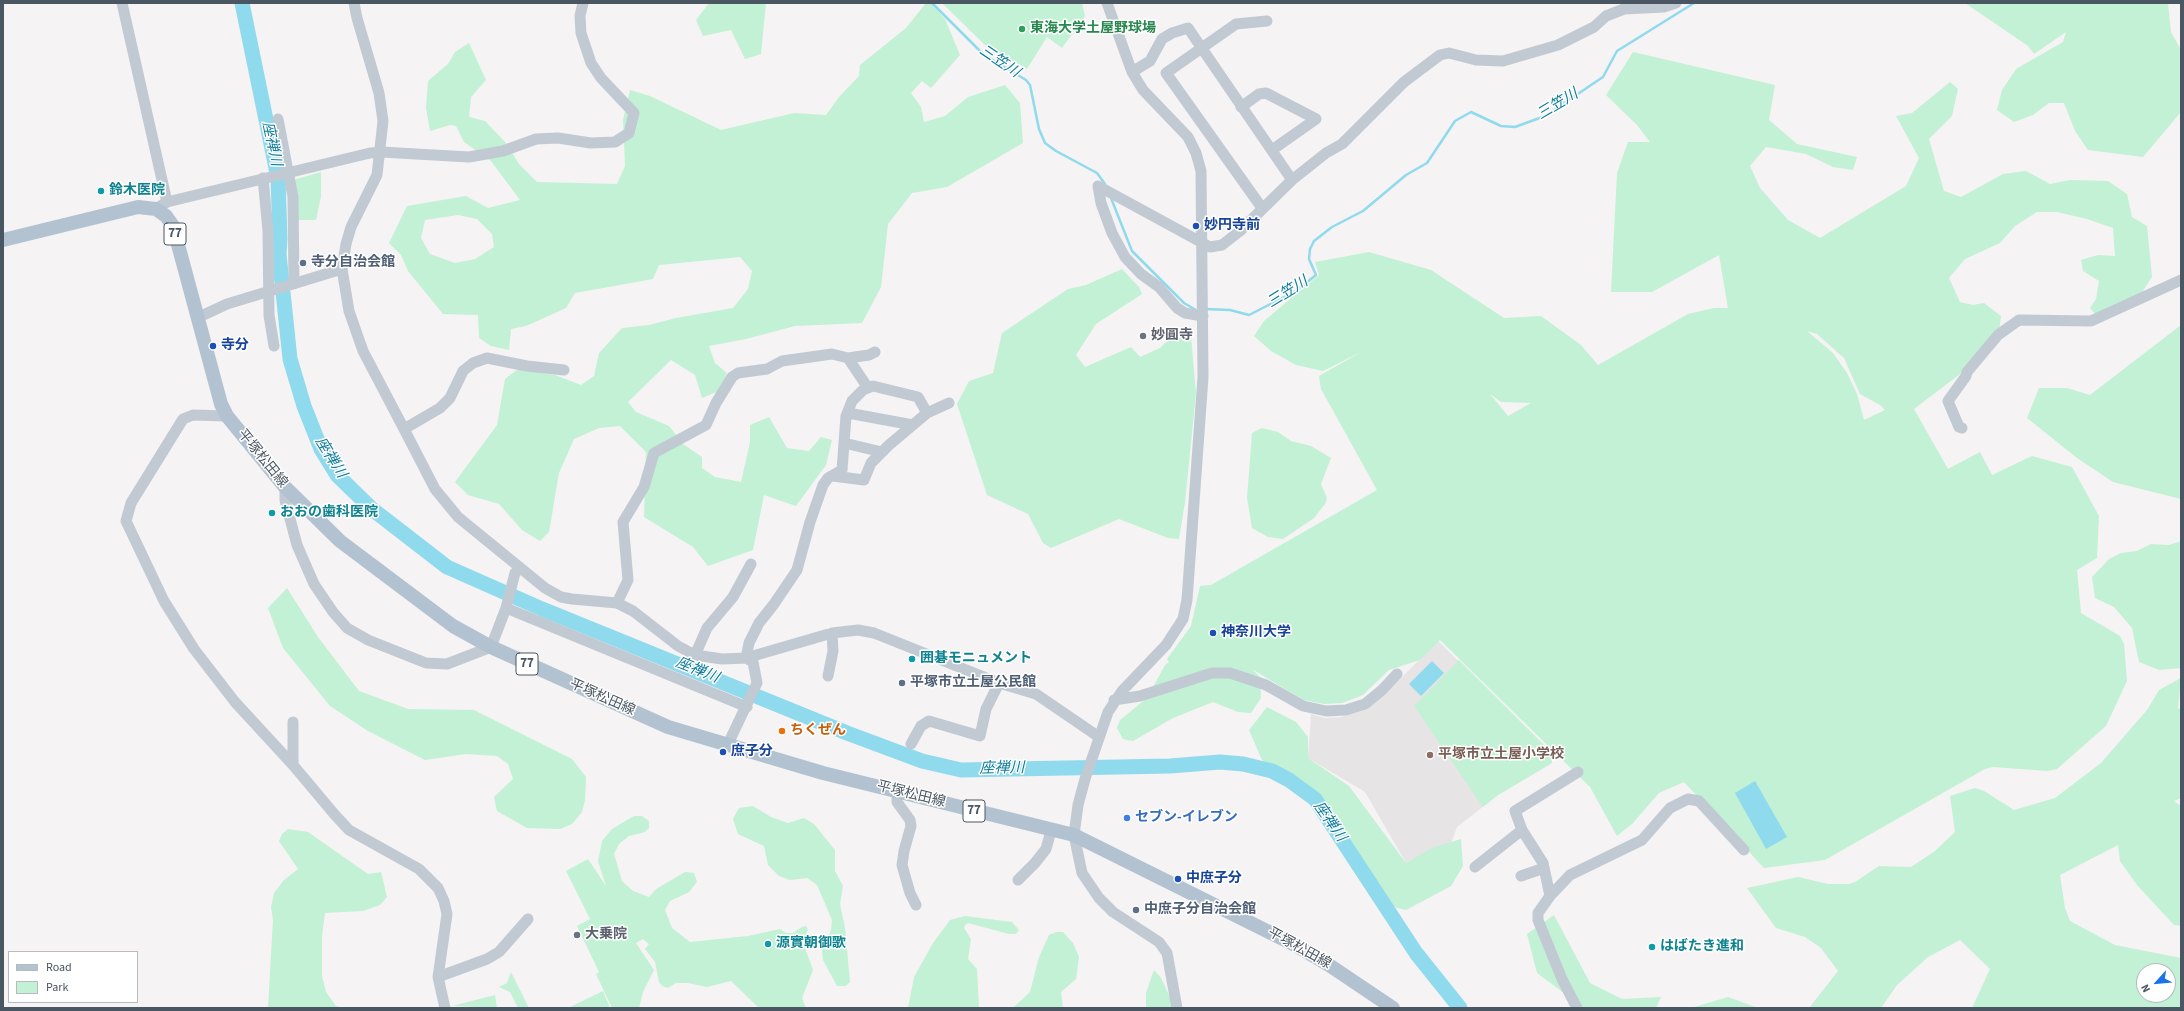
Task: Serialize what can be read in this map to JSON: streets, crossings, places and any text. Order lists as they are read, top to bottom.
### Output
{
  "streets": {
    "main road": ["77", "平塚松田線"]
  },
  "crossings": [
    ["77", "平塚松田線"]
  ],
  "water": ["三笠川", "座禅川"],
  "places": [
    "東海大学土屋野球場",
    "鈴木医院",
    "妙円寺前",
    "寺分自治会館",
    "妙圓寺",
    "寺分",
    "おおの歯科医院",
    "神奈川大学",
    "囲碁モニュメント",
    "平塚市立土屋公民館",
    "ちくぜん",
    "庶子分",
    "平塚市立土屋小学校",
    "セブン-イレブン",
    "中庶子分",
    "中庶子分自治会館",
    "大乗院",
    "源實朝御歌",
    "はばたき進和"
  ],
  "legend": ["Road", "Park"],
  "north": "bottom left"
}
